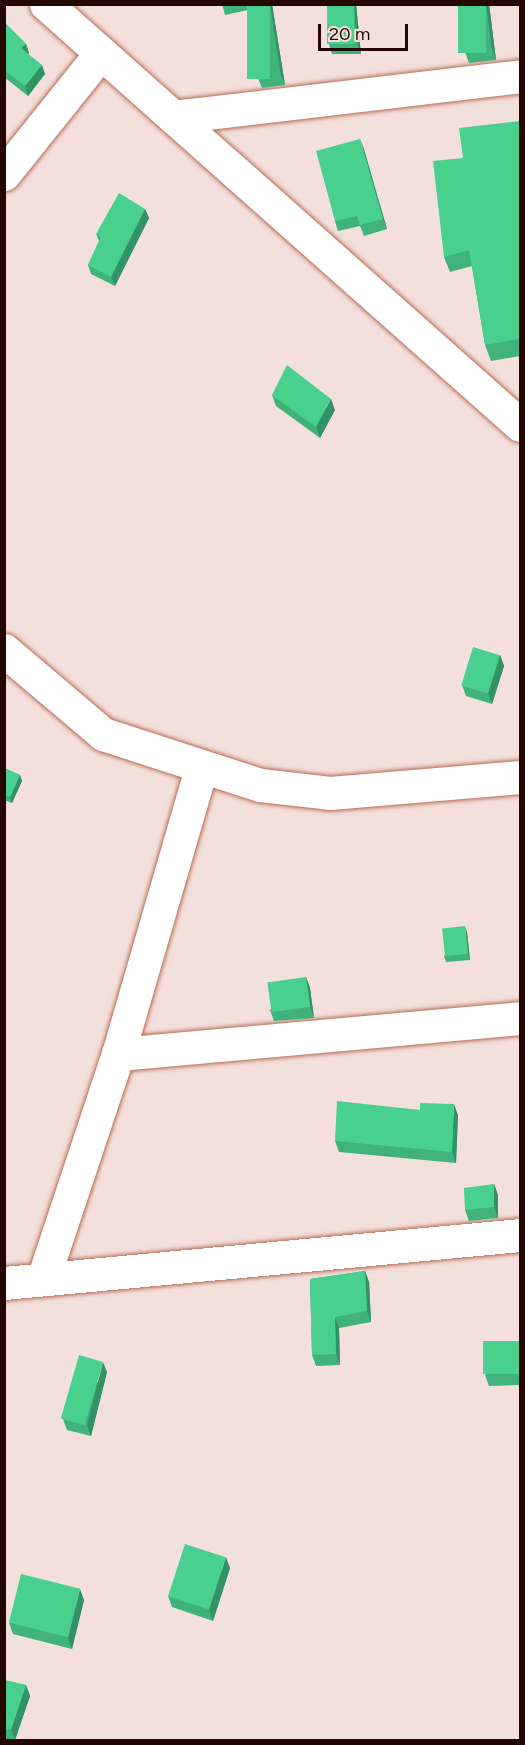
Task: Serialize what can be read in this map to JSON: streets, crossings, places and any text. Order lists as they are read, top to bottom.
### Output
{
  "scale_bar": "20 m"
}
